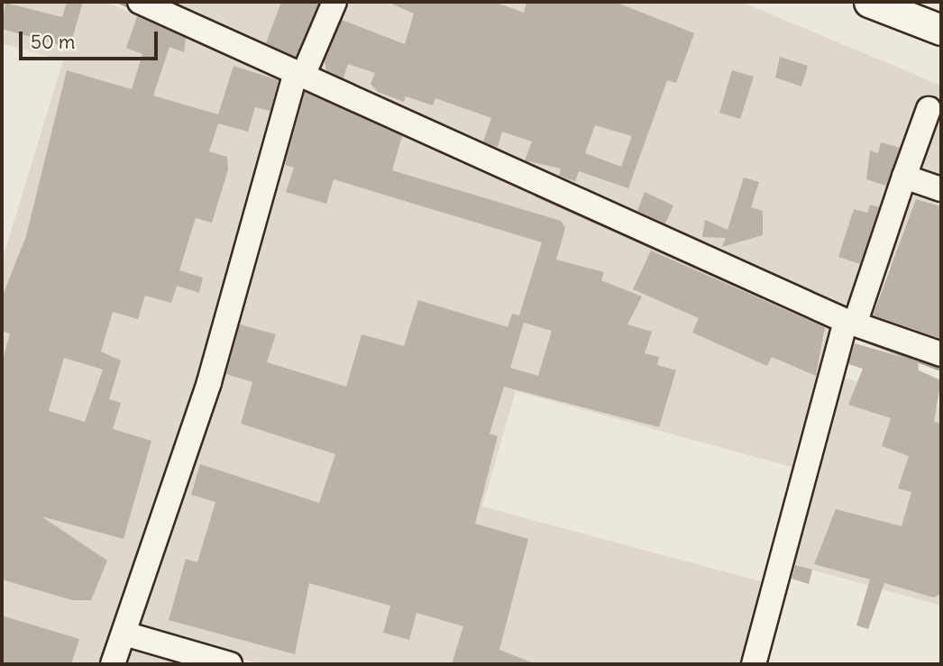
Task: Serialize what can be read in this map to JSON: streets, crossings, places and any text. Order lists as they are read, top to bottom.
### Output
{
  "scale_bar": "50 m"
}
